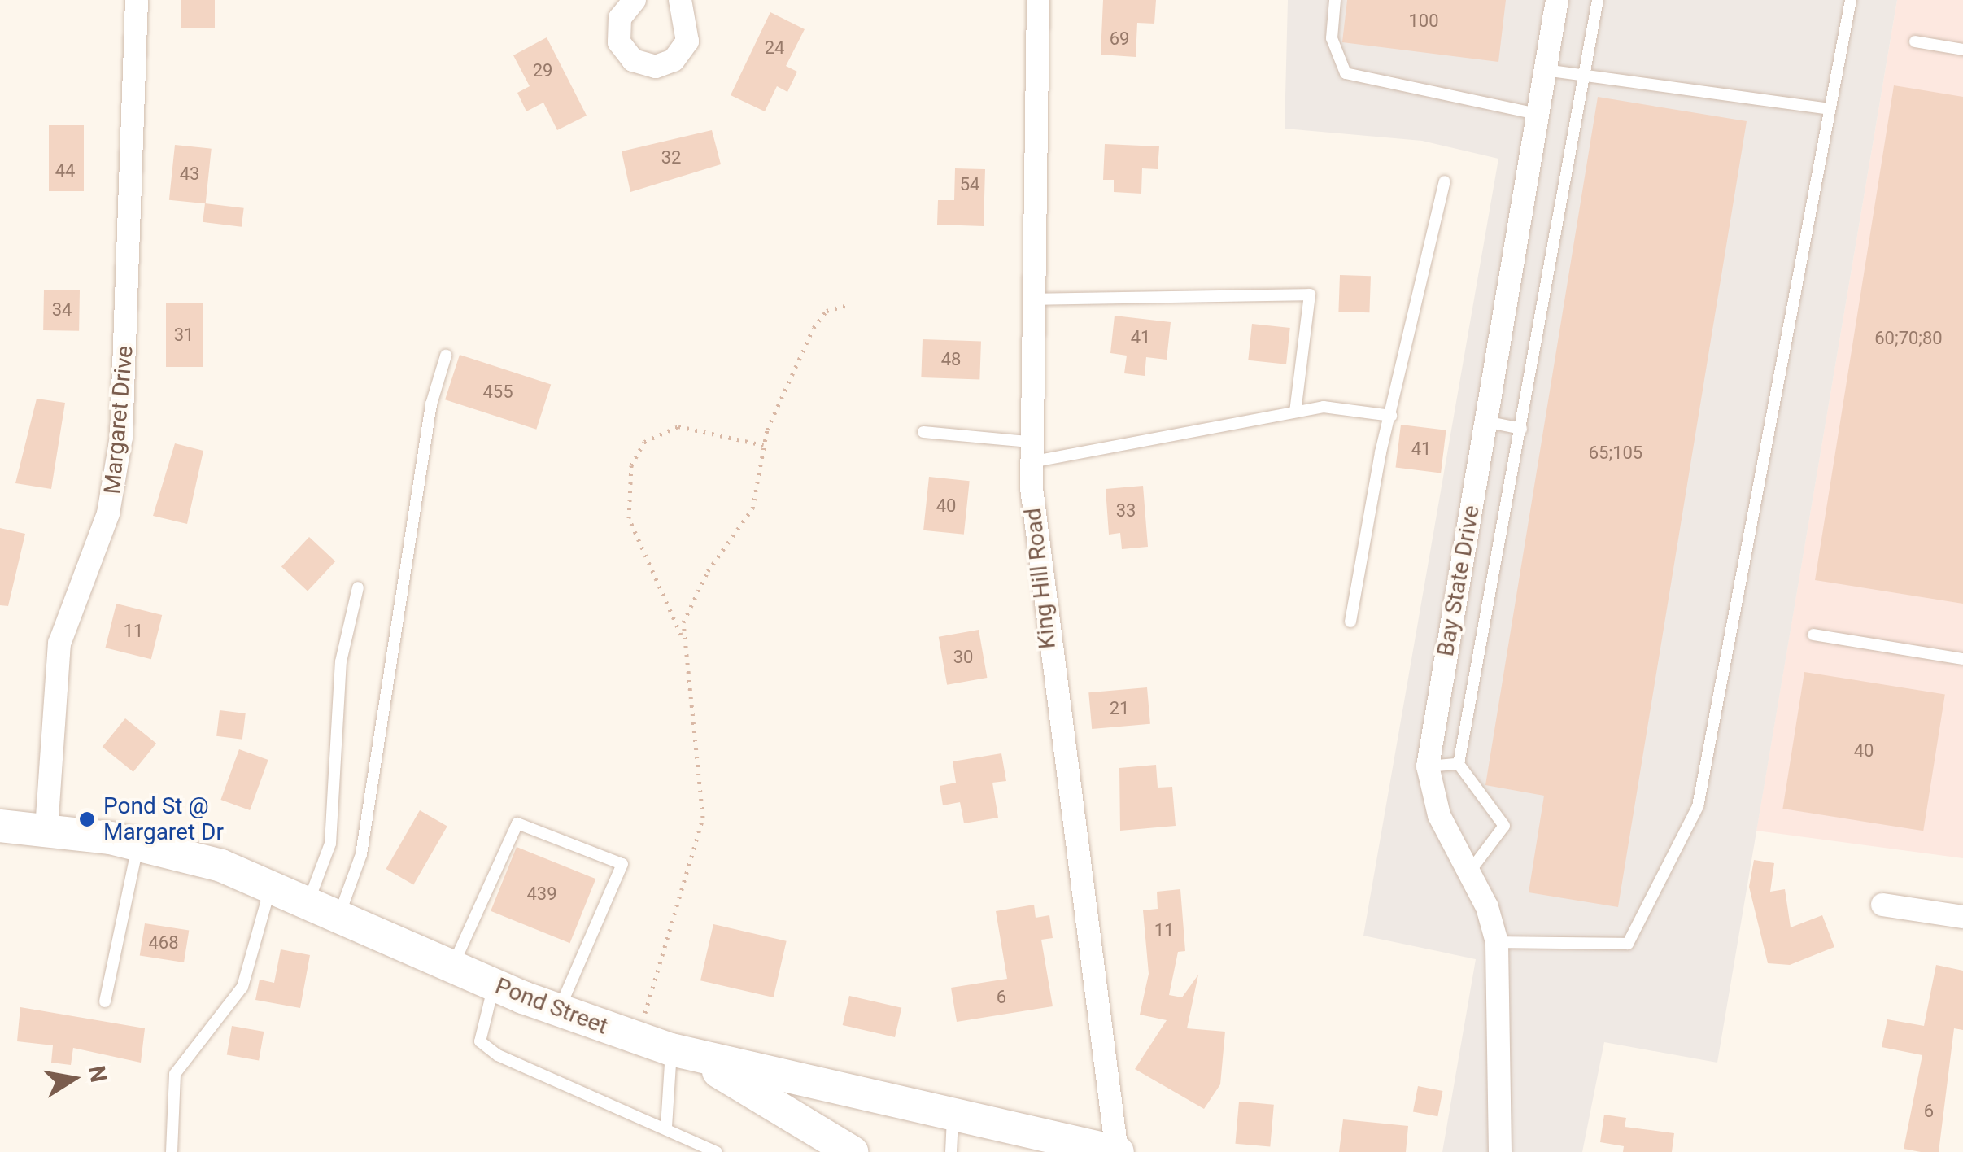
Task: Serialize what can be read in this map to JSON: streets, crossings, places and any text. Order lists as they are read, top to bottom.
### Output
{
  "streets": {
    "main road": ["Pond Street"],
    "street": ["Margaret Drive", "King Hill Road", "Bay State Drive"]
  },
  "crossings": [
    ["Margaret Drive", "Pond Street"],
    ["King Hill Road", "Pond Street"]
  ],
  "places": ["Pond St @ Margaret Dr"],
  "house_numbers": [
    "100",
    "69",
    "24",
    "29",
    "32",
    "44",
    "43",
    "54",
    "34",
    "31",
    "41",
    "60;70;80",
    "48",
    "455",
    "41",
    "65;105",
    "40",
    "33",
    "11",
    "30",
    "21",
    "40",
    "439",
    "11",
    "468",
    "6",
    "6"
  ],
  "north": "right"
}
